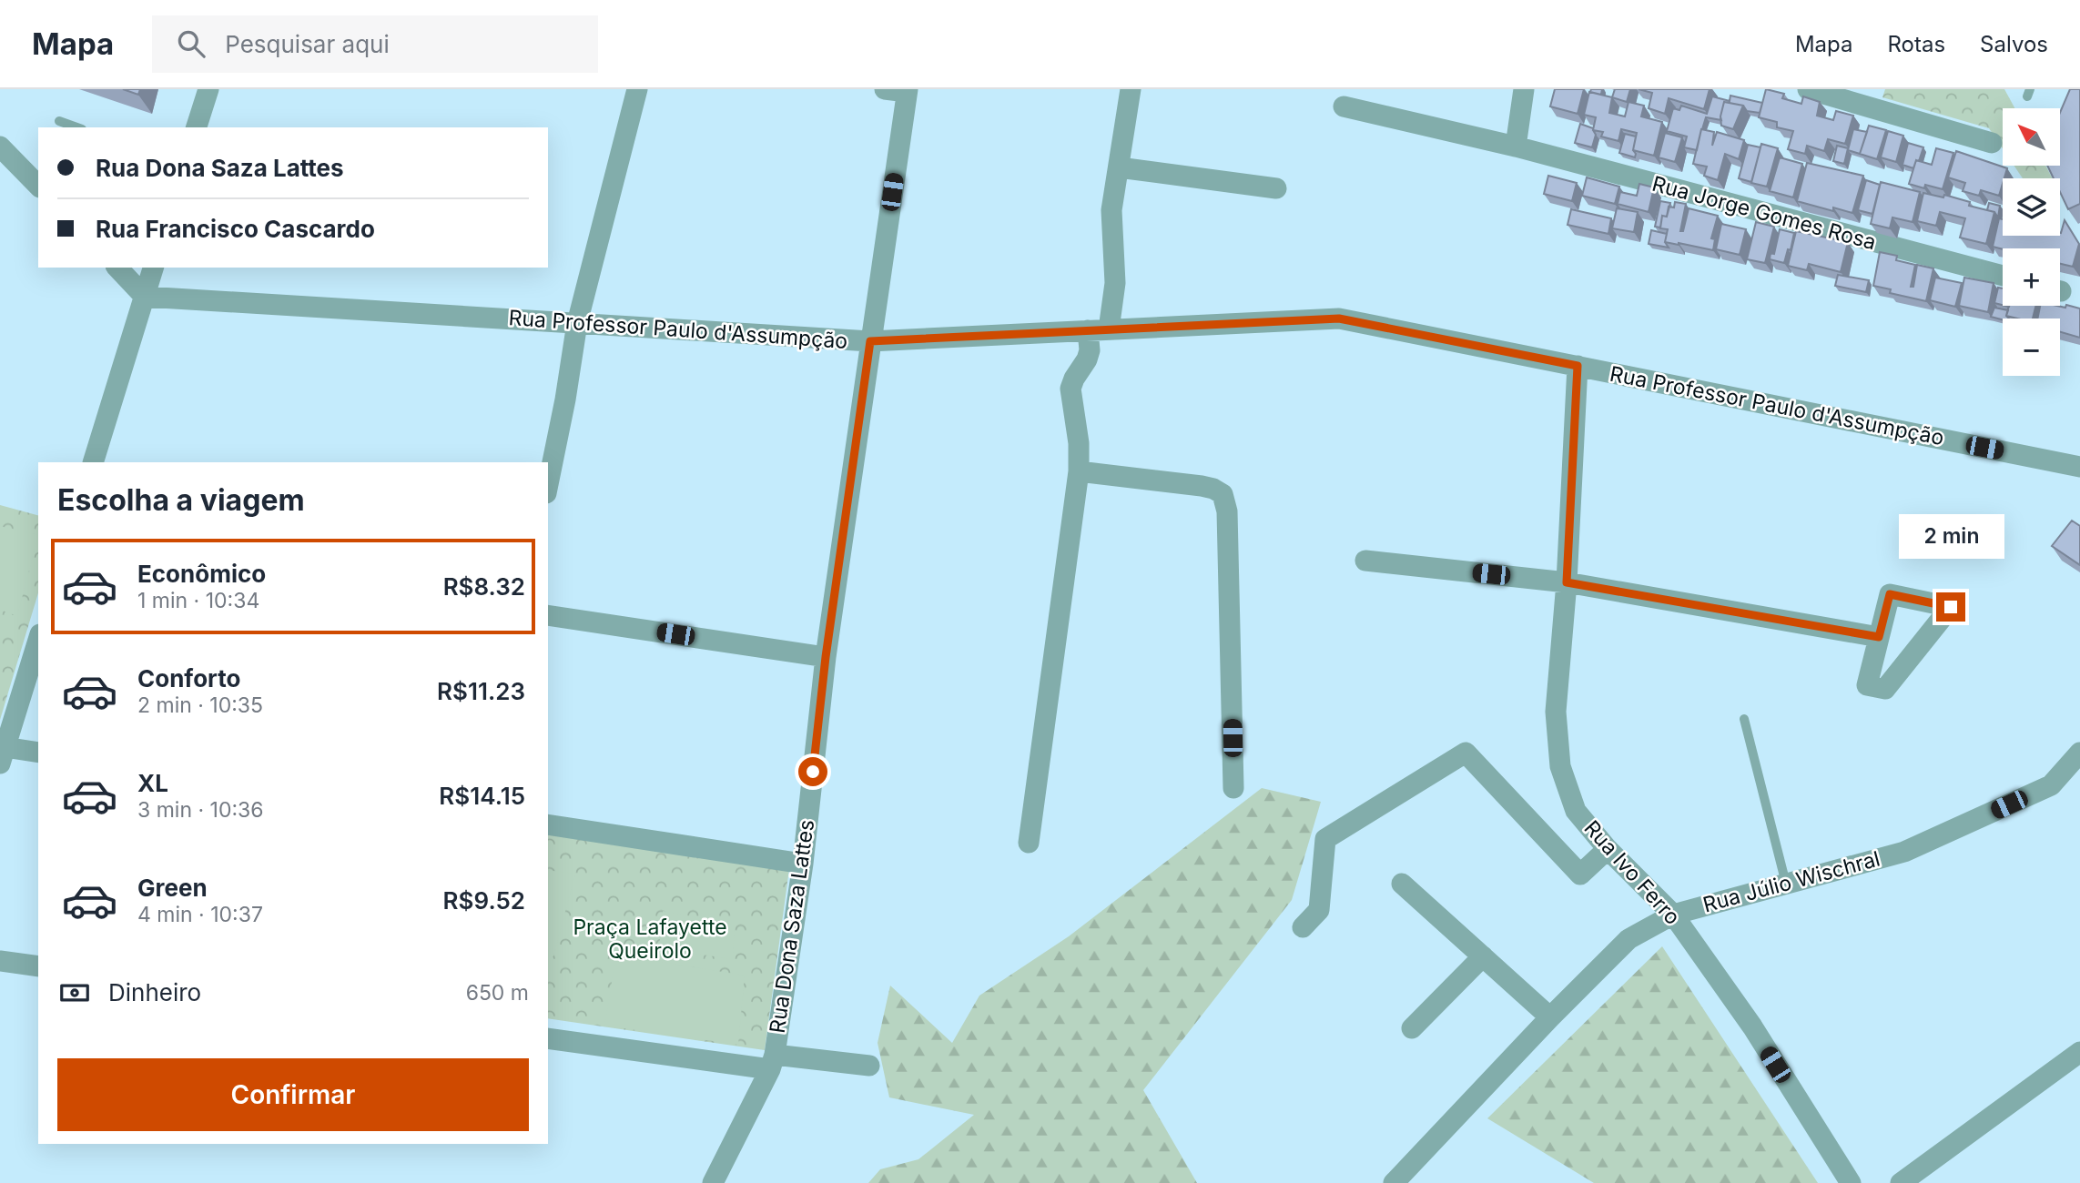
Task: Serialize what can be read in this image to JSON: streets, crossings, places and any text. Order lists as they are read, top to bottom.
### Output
{
  "streets": {
    "street": [
      "Rua Jorge Gomes Rosa",
      "Rua Professor Paulo d'Assumpção",
      "Rua Ivo Ferro",
      "Rua Júlio Wischral",
      "Rua Dona Saza Lattes"
    ]
  },
  "crossings": [
    ["Rua Professor Paulo d'Assumpção", "Rua Ivo Ferro"],
    ["Rua Professor Paulo d'Assumpção", "Rua Dona Saza Lattes"],
    ["Rua Ivo Ferro", "Rua Júlio Wischral"]
  ],
  "parks": ["Praça Lafayette Queirolo"],
  "north": "top left",
  "page": {
    "header": "Mapa",
    "search": "Pesquisar aqui",
    "nav": ["Mapa", "Rotas", "Salvos"],
    "map_buttons": ["+", "−"],
    "banner": ["Rua Dona Saza Lattes", "Rua Francisco Cascardo"],
    "heading": "Escolha a viagem",
    "bubble": "2 min",
    "list": [
      {
        "name": "Econômico",
        "note": "1 min · 10:34",
        "value": "R$8.32"
      },
      {
        "name": "Conforto",
        "note": "2 min · 10:35",
        "value": "R$11.23"
      },
      {
        "name": "XL",
        "note": "3 min · 10:36",
        "value": "R$14.15"
      },
      {
        "name": "Green",
        "note": "4 min · 10:37",
        "value": "R$9.52"
      }
    ],
    "pay": ["Dinheiro", "650 m"],
    "buttons": "Confirmar"
  }
}
